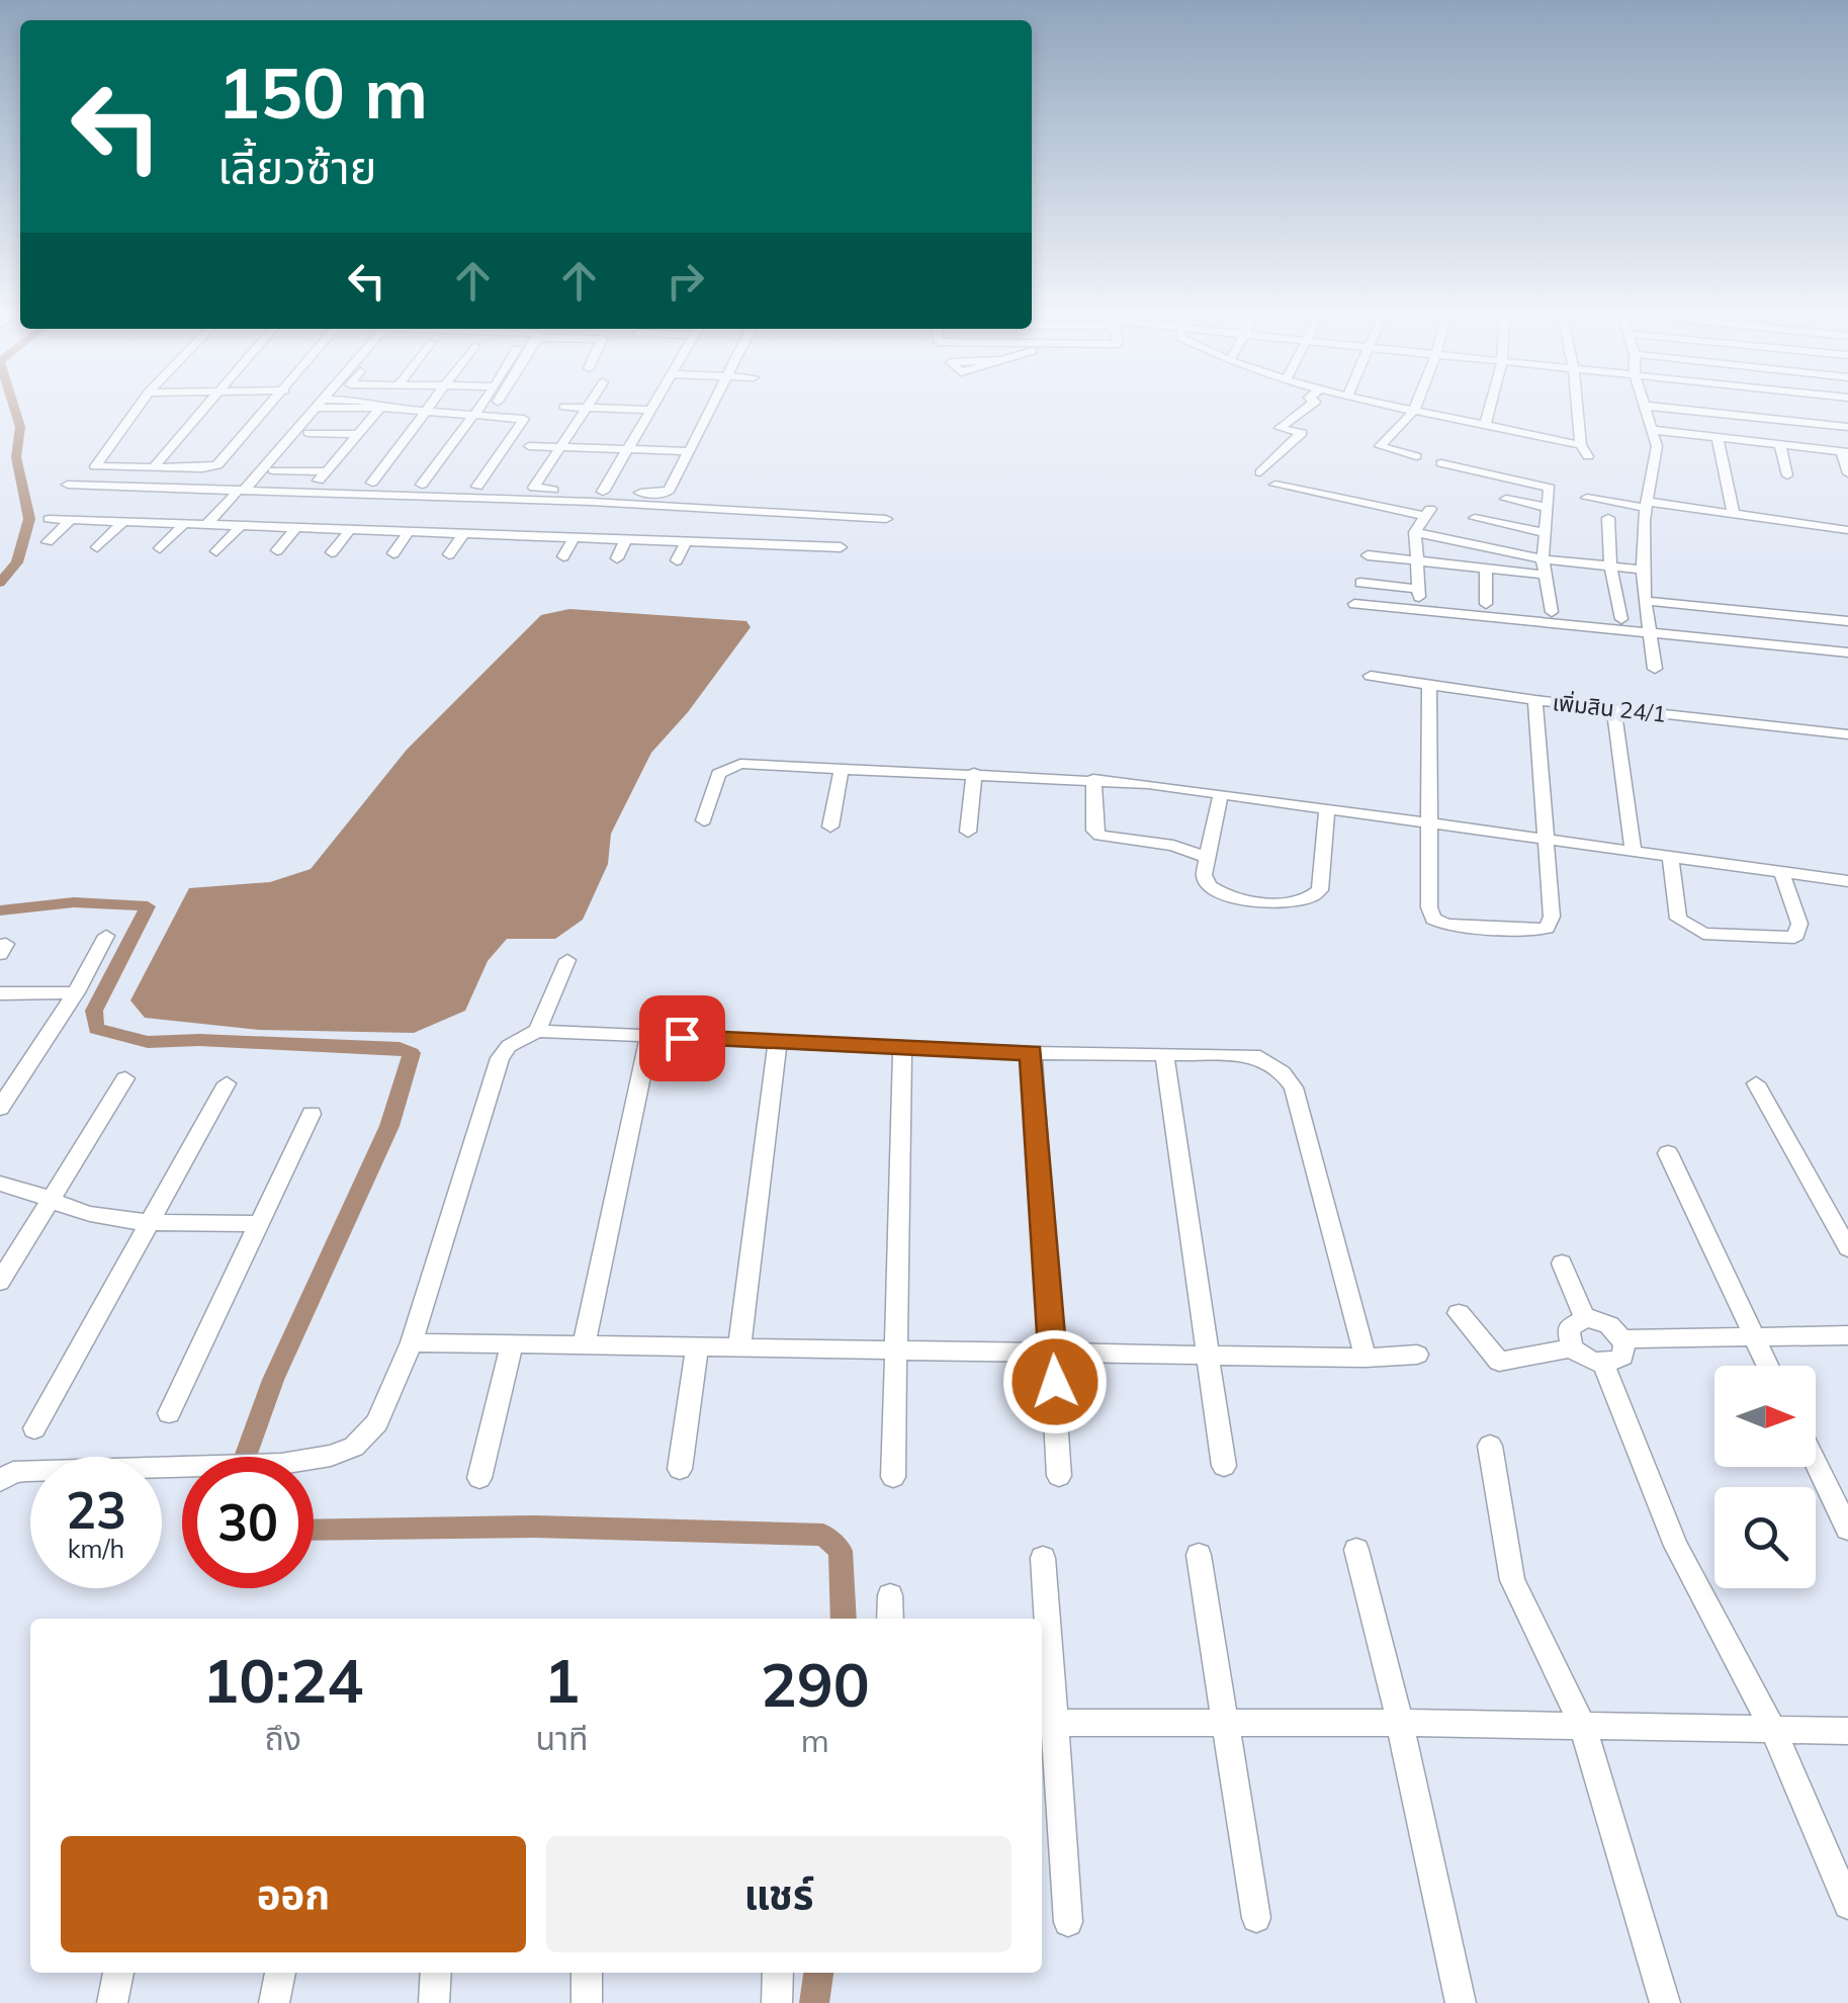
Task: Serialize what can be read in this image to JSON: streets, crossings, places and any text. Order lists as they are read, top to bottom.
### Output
{
  "streets": {
    "street": ["เพิ่มสิน 24/1"]
  },
  "north": "right",
  "page": {
    "turn": ["150 m", "เลี้ยวซ้าย"],
    "speed": "23 km/h",
    "limit": "30",
    "eta": [
      "10:24",
      "ถึง",
      "1",
      "นาที",
      "290",
      "m"
    ],
    "buttons": ["ออก", "แชร์"]
  }
}
